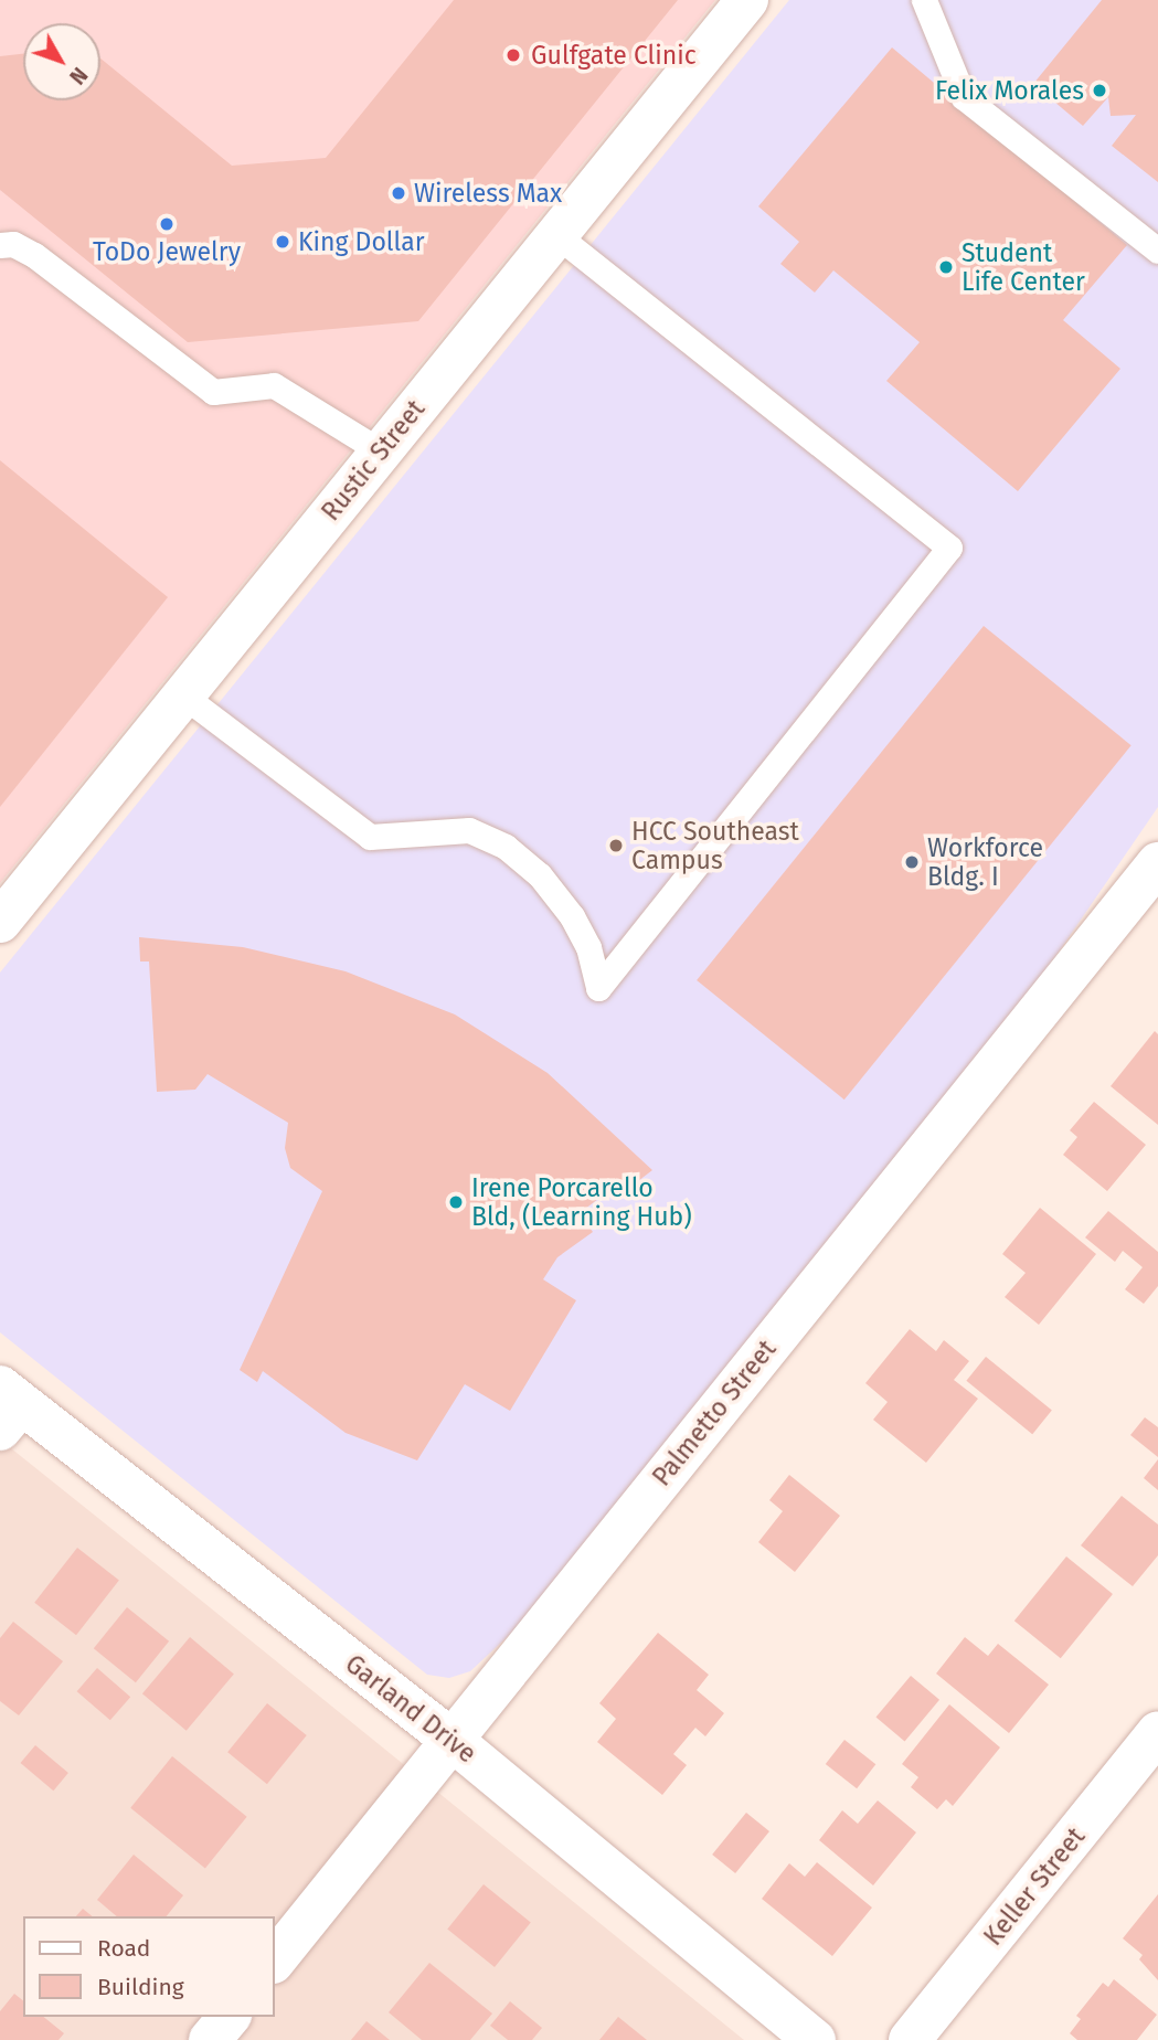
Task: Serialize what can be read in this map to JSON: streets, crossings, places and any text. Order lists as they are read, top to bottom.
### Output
{
  "streets": {
    "street": [
      "Rustic Street",
      "Palmetto Street",
      "Garland Drive",
      "Keller Street"
    ]
  },
  "crossings": [
    ["Palmetto Street", "Garland Drive"]
  ],
  "places": [
    "Gulfgate Clinic",
    "Felix Morales",
    "Wireless Max",
    "ToDo Jewelry",
    "King Dollar",
    "Student Life Center",
    "HCC Southeast Campus",
    "Workforce Bldg. I",
    "Irene Porcarello Bld, (Learning Hub)"
  ],
  "legend": ["Road", "Building"],
  "north": "bottom right"
}
